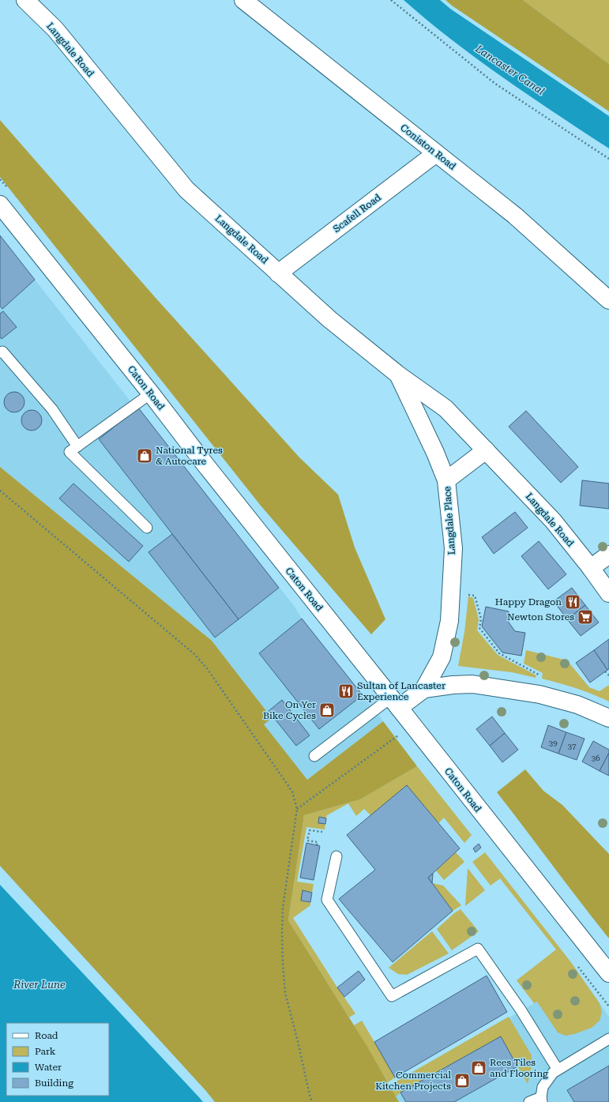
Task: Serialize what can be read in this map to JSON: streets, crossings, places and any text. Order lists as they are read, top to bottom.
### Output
{
  "streets": {
    "street": [
      "Langdale Road",
      "Coniston Road",
      "Scafell Road",
      "Caton Road",
      "Langdale Place"
    ]
  },
  "crossings": [
    ["Langdale Road", "Scafell Road"],
    ["Langdale Road", "Langdale Place"],
    ["Coniston Road", "Scafell Road"],
    ["Caton Road", "Langdale Place"]
  ],
  "water": ["Lancaster Canal", "River Lune"],
  "places": {
    "shop": [
      "National Tyres & Autocare",
      "On Yer Bike Cycles",
      "Rees Tiles and Flooring",
      "Commercial Kitchen Projects"
    ],
    "restaurant": ["Happy Dragon", "Sultan of Lancaster Experience"],
    "supermarket": ["Newton Stores"]
  },
  "house_numbers": ["39", "37", "36"],
  "legend": [
    "Road",
    "Park",
    "Water",
    "Building"
  ]
}
